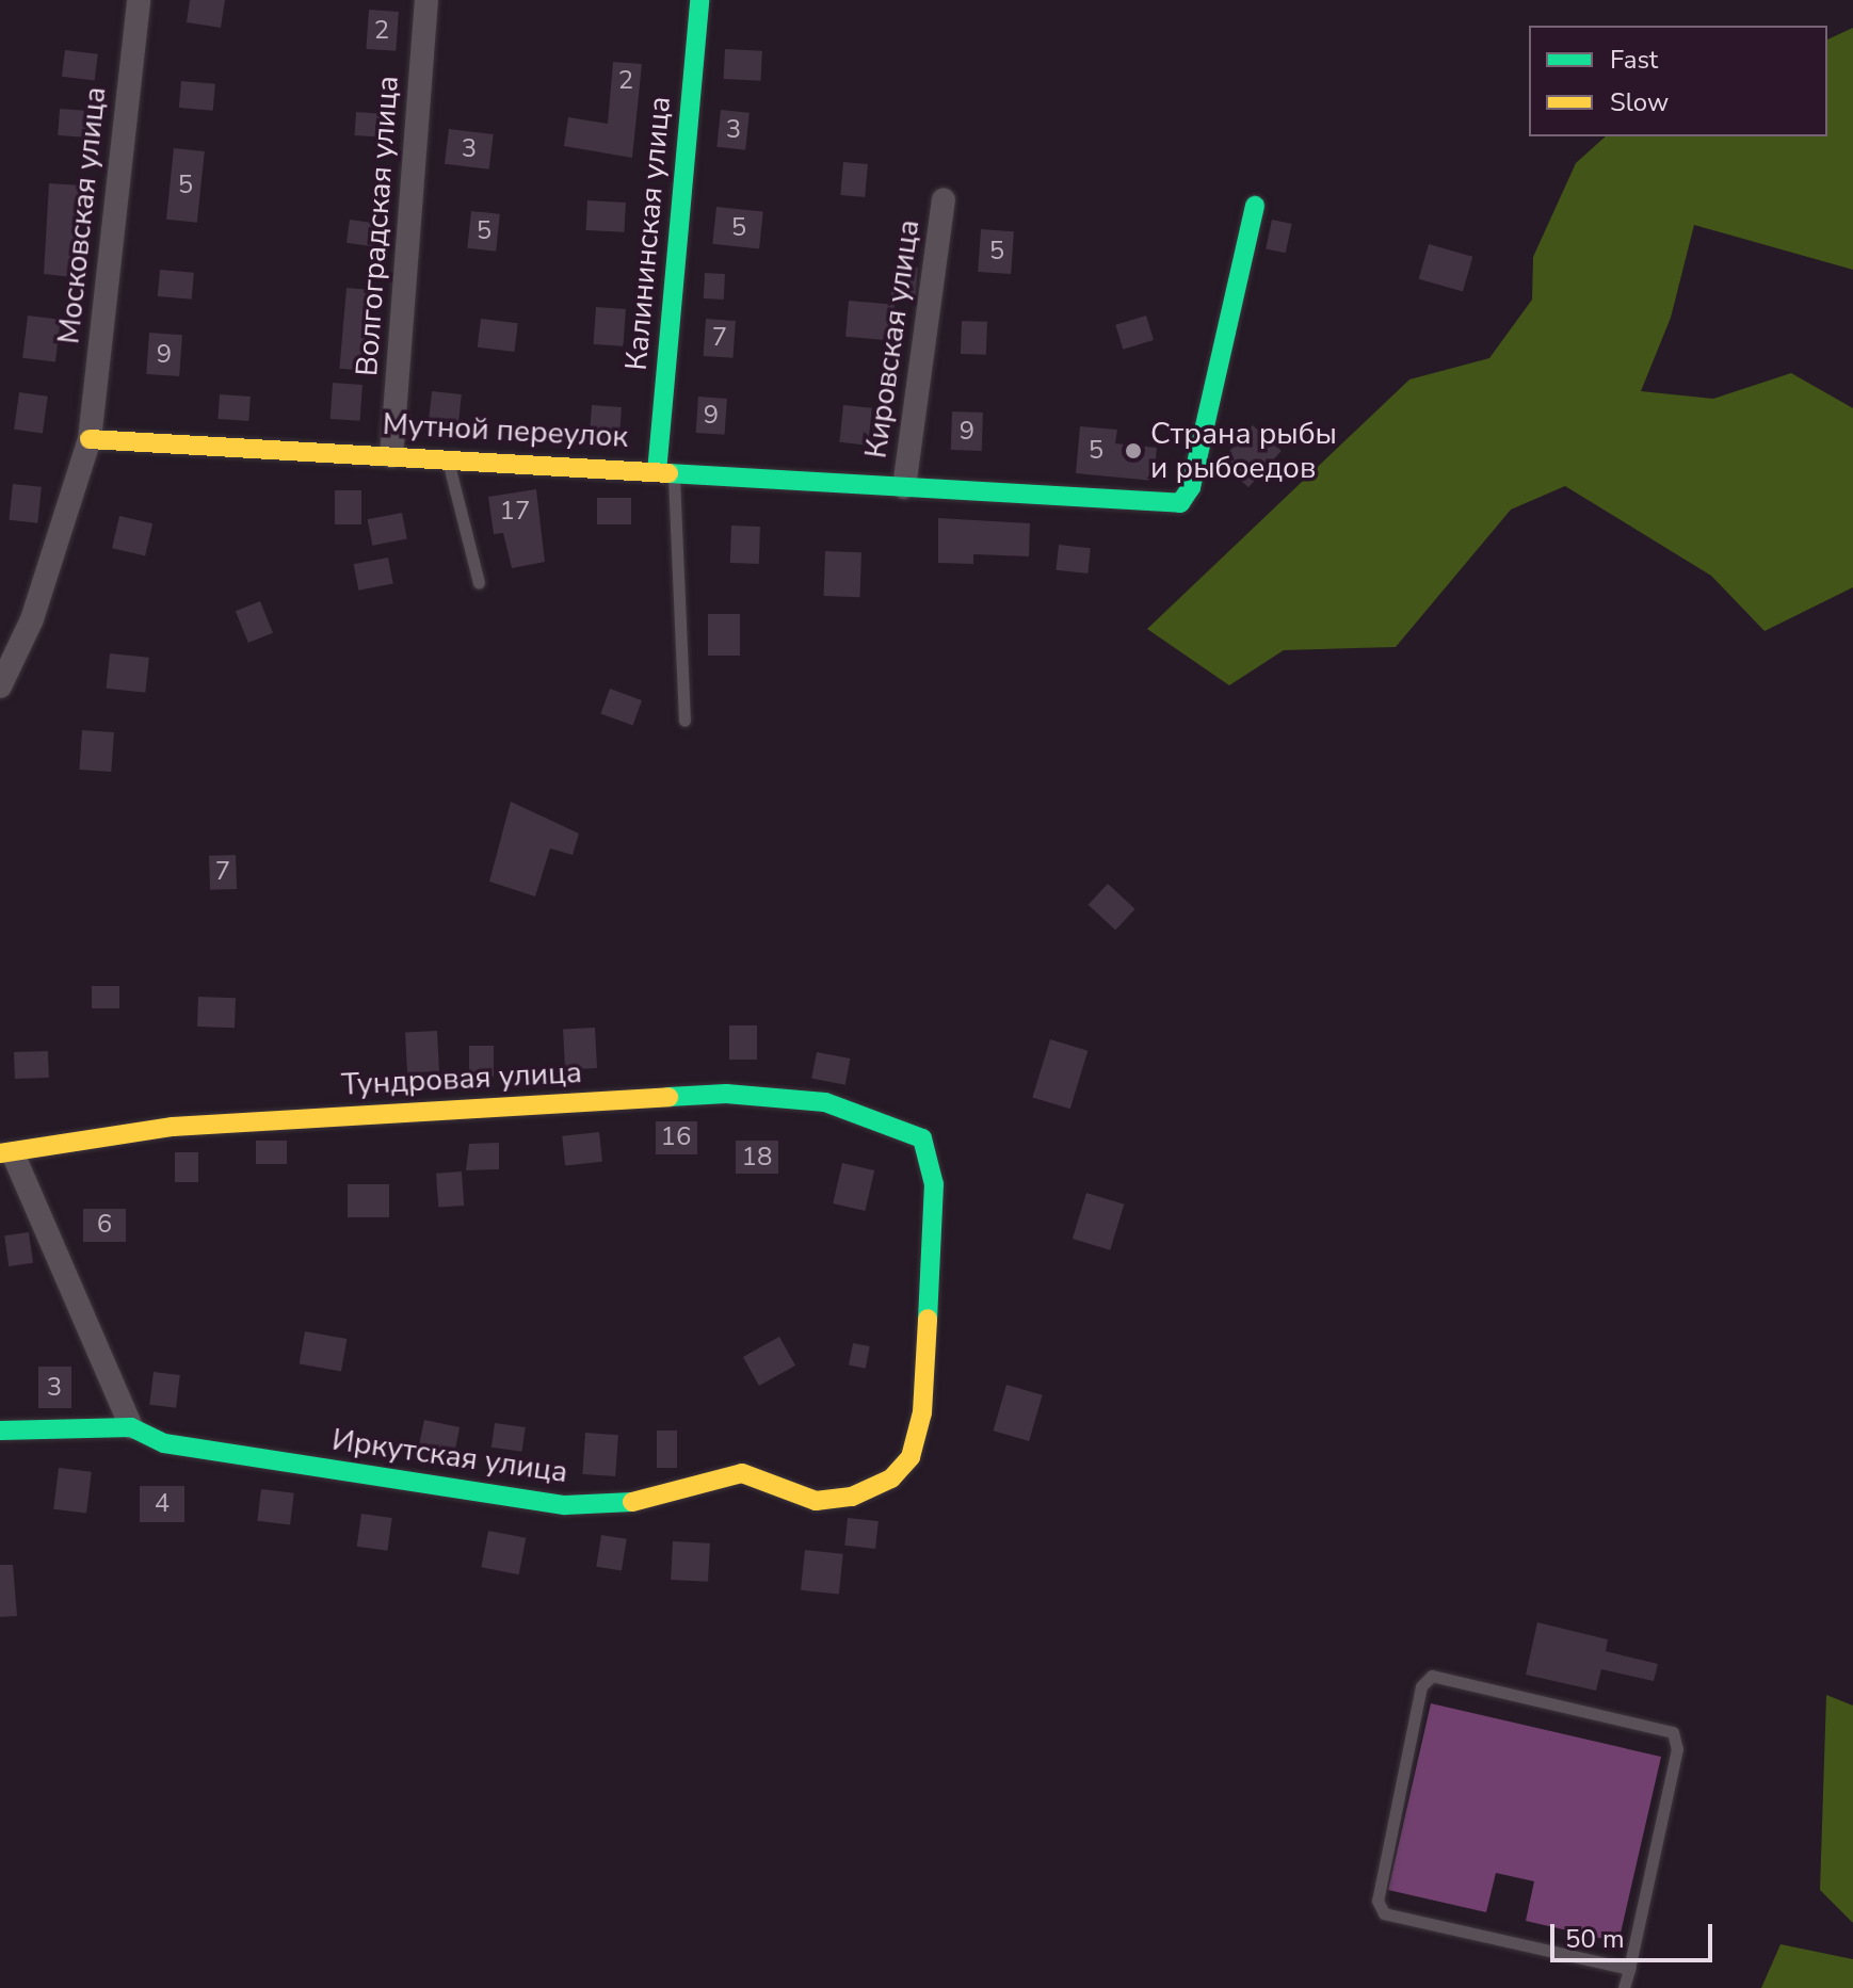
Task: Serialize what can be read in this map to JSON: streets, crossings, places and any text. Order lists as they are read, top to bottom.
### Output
{
  "streets": {
    "street": [
      "Московская улица",
      "Волгоградская улица",
      "Калининская улица",
      "Кировская улица",
      "Мутной переулок",
      "Тундровая улица",
      "Иркутская улица"
    ]
  },
  "crossings": [
    ["Московская улица", "Мутной переулок"],
    ["Волгоградская улица", "Мутной переулок"],
    ["Калининская улица", "Мутной переулок"],
    ["Кировская улица", "Мутной переулок"],
    ["Тундровая улица", "Иркутская улица"]
  ],
  "places": ["Страна рыбы и рыбоедов"],
  "house_numbers": [
    "2",
    "2",
    "3",
    "3",
    "5",
    "5",
    "5",
    "5",
    "7",
    "9",
    "9",
    "9",
    "5",
    "17",
    "7",
    "16",
    "18",
    "6",
    "3",
    "4"
  ],
  "legend": ["Fast", "Slow"],
  "scale_bar": "50 m"
}
